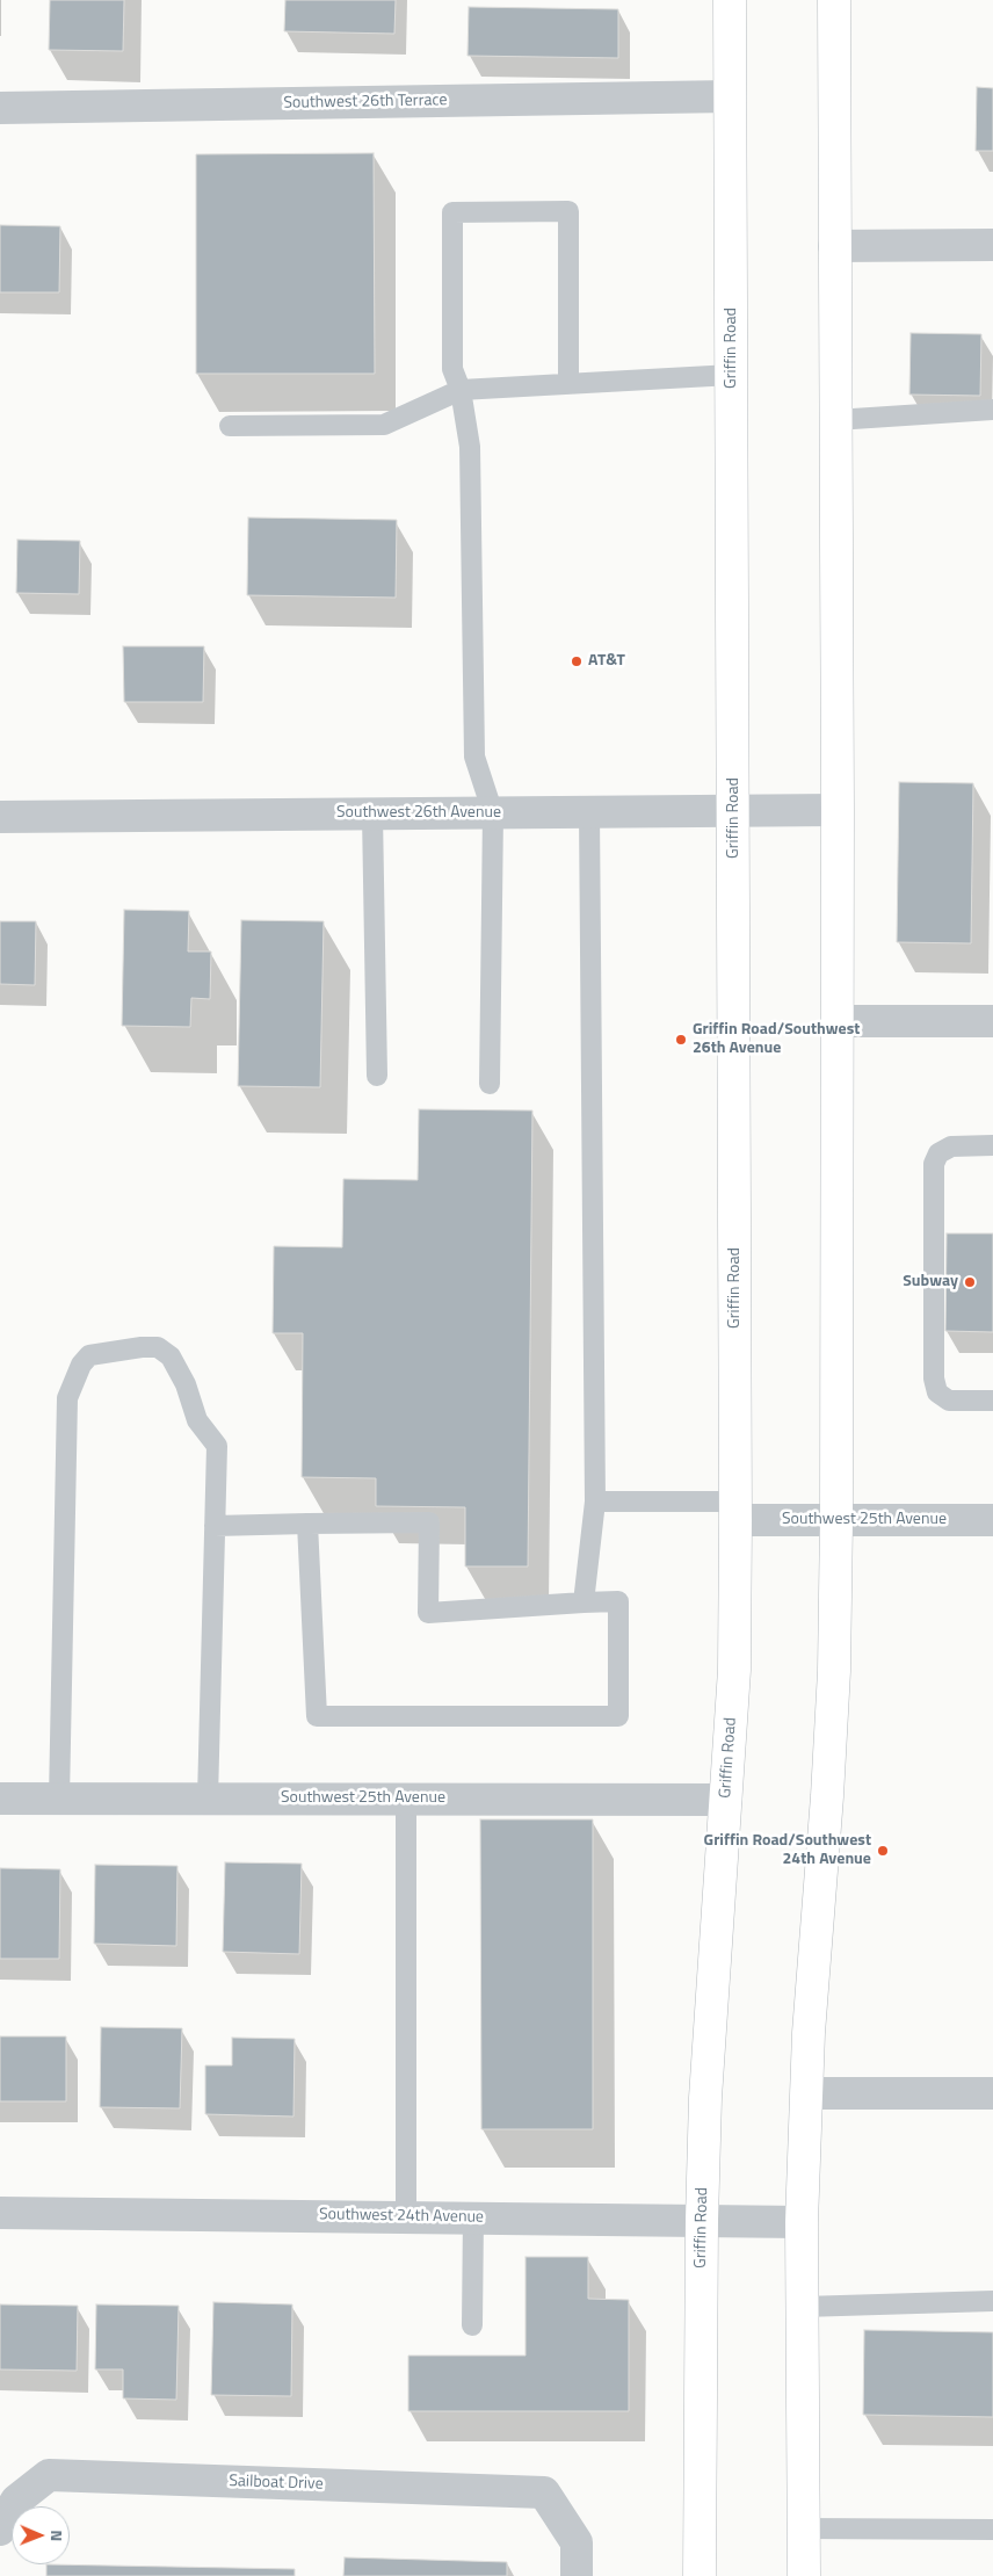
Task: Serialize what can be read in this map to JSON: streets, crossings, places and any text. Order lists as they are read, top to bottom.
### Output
{
  "streets": {
    "main road": ["Griffin Road"],
    "street": [
      "Southwest 26th Terrace",
      "Southwest 26th Avenue",
      "Southwest 25th Avenue",
      "Southwest 24th Avenue",
      "Sailboat Drive"
    ]
  },
  "crossings": [
    ["Southwest 26th Terrace", "Griffin Road"],
    ["Griffin Road", "Southwest 26th Avenue"],
    ["Griffin Road", "Southwest 25th Avenue"],
    ["Griffin Road", "Southwest 24th Avenue"]
  ],
  "places": [
    "AT&T",
    "Griffin Road/Southwest 26th Avenue",
    "Subway",
    "Griffin Road/Southwest 24th Avenue"
  ],
  "north": "right"
}
